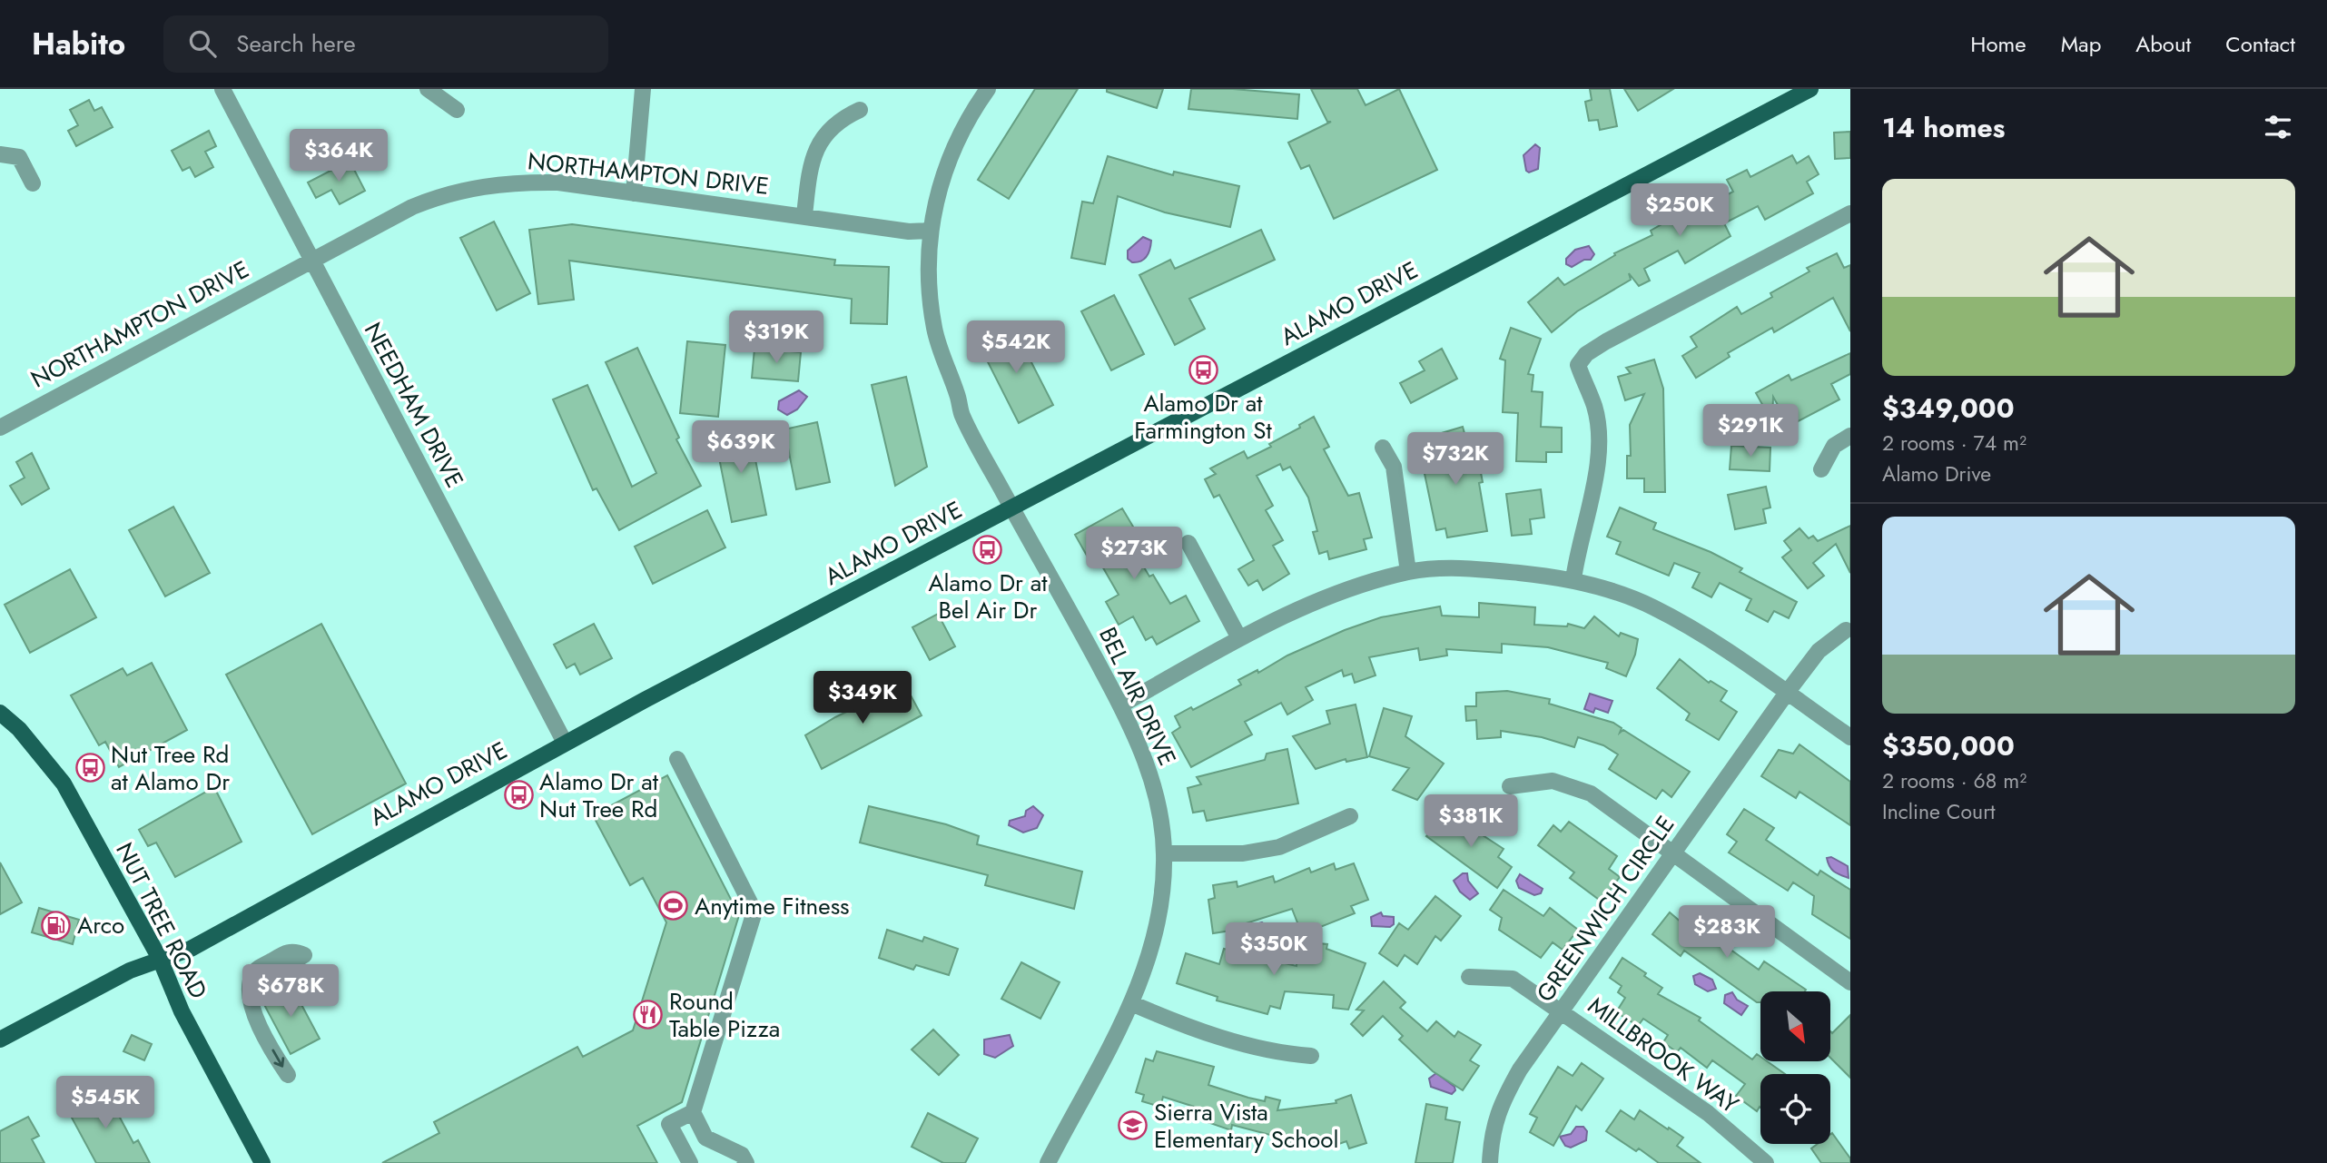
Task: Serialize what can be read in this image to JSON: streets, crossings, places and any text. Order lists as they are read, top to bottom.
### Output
{
  "streets": {
    "main road": ["ALAMO DRIVE", "NUT TREE ROAD"],
    "street": [
      "NORTHAMPTON DRIVE",
      "NEEDHAM DRIVE",
      "BEL AIR DRIVE",
      "GREENWICH CIRCLE",
      "MILLBROOK WAY"
    ]
  },
  "crossings": [
    ["NORTHAMPTON DRIVE", "NEEDHAM DRIVE"],
    ["NORTHAMPTON DRIVE", "BEL AIR DRIVE"],
    ["ALAMO DRIVE", "NEEDHAM DRIVE"],
    ["ALAMO DRIVE", "BEL AIR DRIVE"],
    ["ALAMO DRIVE", "NUT TREE ROAD"],
    ["GREENWICH CIRCLE", "MILLBROOK WAY"]
  ],
  "places": {
    "bus stop": [
      "Alamo Dr at Farmington St",
      "Alamo Dr at Bel Air Dr",
      "Nut Tree Rd at Alamo Dr",
      "Alamo Dr at Nut Tree Rd"
    ],
    "sports": ["Anytime Fitness"],
    "fuel station": ["Arco"],
    "restaurant": ["Round Table Pizza"],
    "school or university": ["Sierra Vista Elementary School"]
  },
  "north": "bottom right",
  "page": {
    "header": "Habito",
    "search": "Search here",
    "nav": [
      "Home",
      "Map",
      "About",
      "Contact"
    ],
    "heading": "14 homes",
    "price": [
      "$364K",
      "$250K",
      "$319K",
      "$542K",
      "$291K",
      "$639K",
      "$732K",
      "$273K",
      "$349K",
      "$381K",
      "$283K",
      "$350K",
      "$678K",
      "$545K"
    ],
    "list": [
      {
        "name": "$349,000",
        "note": "2 rooms · 74 m² · Alamo Drive"
      },
      {
        "name": "$350,000",
        "note": "2 rooms · 68 m² · Incline Court"
      }
    ]
  }
}
